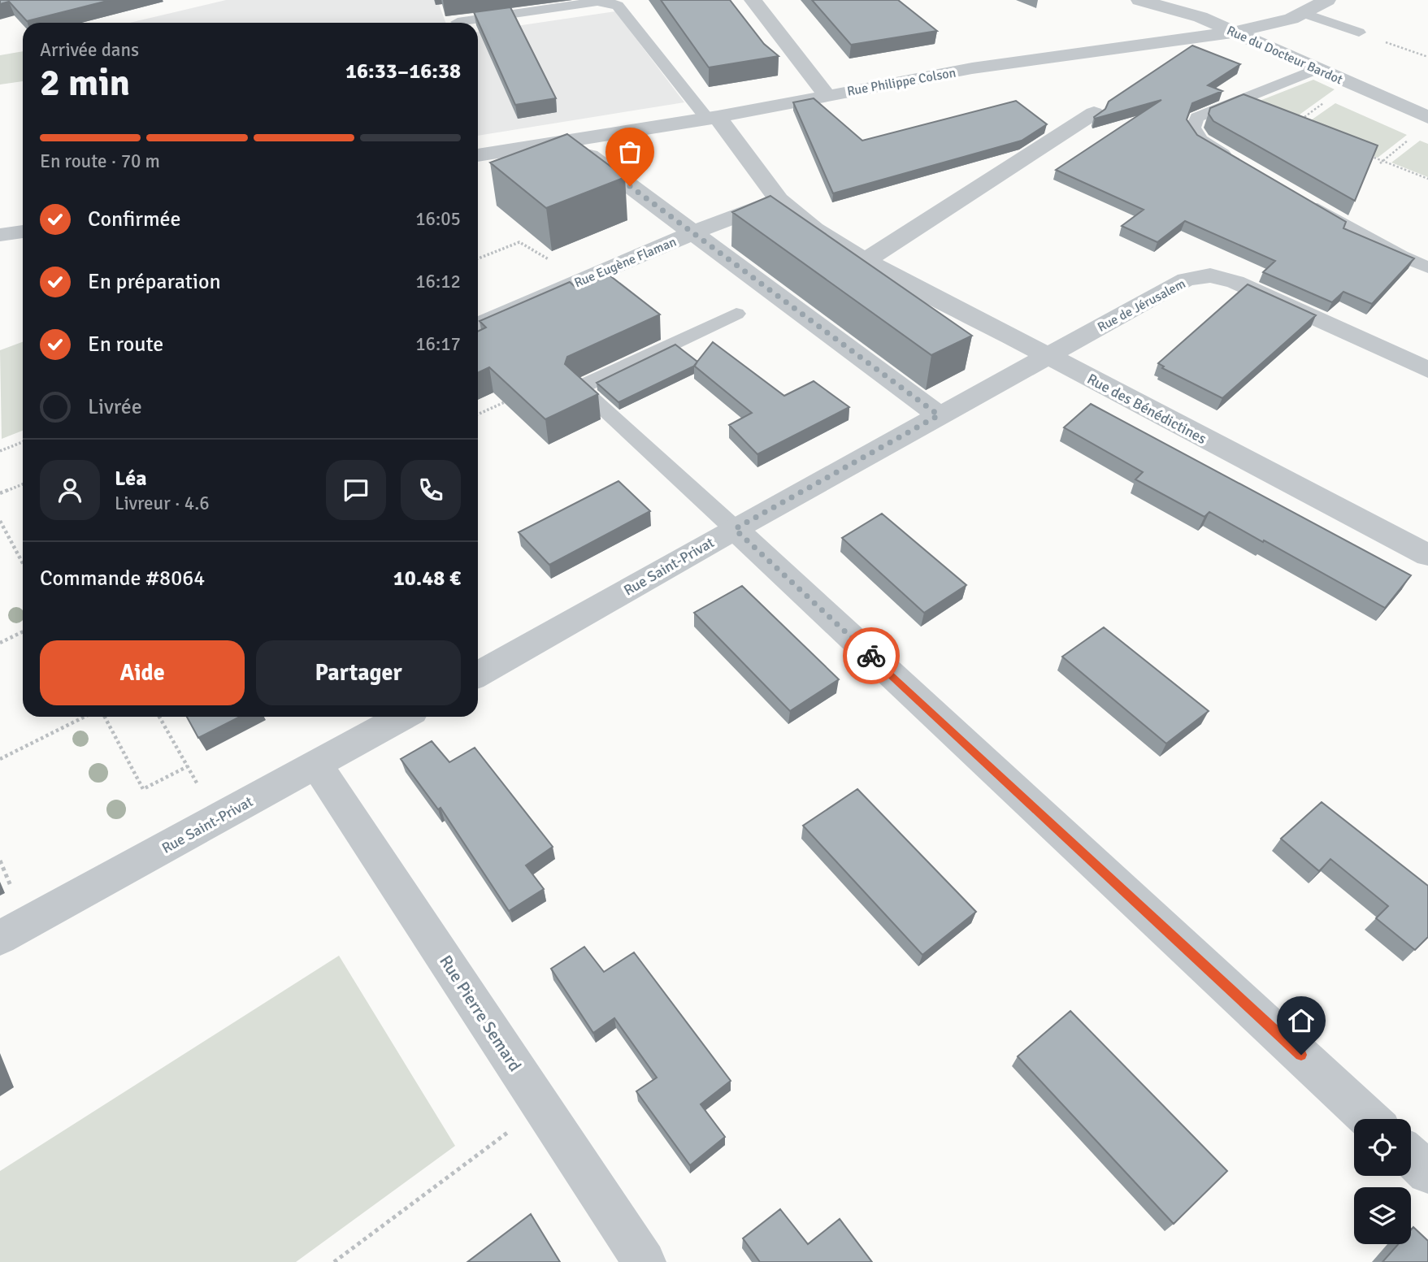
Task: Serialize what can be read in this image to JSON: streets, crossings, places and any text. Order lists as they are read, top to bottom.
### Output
{
  "streets": {
    "street": [
      "Rue du Docteur Bardot",
      "Rue Philippe Colson",
      "Rue Eugène Flaman",
      "Rue de Jérusalem",
      "Rue des Bénédictines",
      "Rue Saint-Privat",
      "Rue Pierre Semard"
    ]
  },
  "crossings": [
    ["Rue du Docteur Bardot", "Rue Philippe Colson"],
    ["Rue Philippe Colson", "Rue des Bénédictines"],
    ["Rue Eugène Flaman", "Rue des Bénédictines"],
    ["Rue de Jérusalem", "Rue des Bénédictines"],
    ["Rue de Jérusalem", "Rue Saint-Privat"],
    ["Rue des Bénédictines", "Rue Saint-Privat"],
    ["Rue Saint-Privat", "Rue Pierre Semard"]
  ],
  "page": {
    "heading": ["2 min", "Arrivée dans", "16:33–16:38"],
    "panel": [
      "Léa",
      "Livreur · 4.6",
      "Commande #8064",
      "10.48 €"
    ],
    "bar": "En route · 70 m",
    "list": [
      ["Confirmée", "16:05"],
      ["En préparation", "16:12"],
      ["En route", "16:17"],
      "Livrée"
    ],
    "buttons": ["Aide", "Partager"]
  }
}
